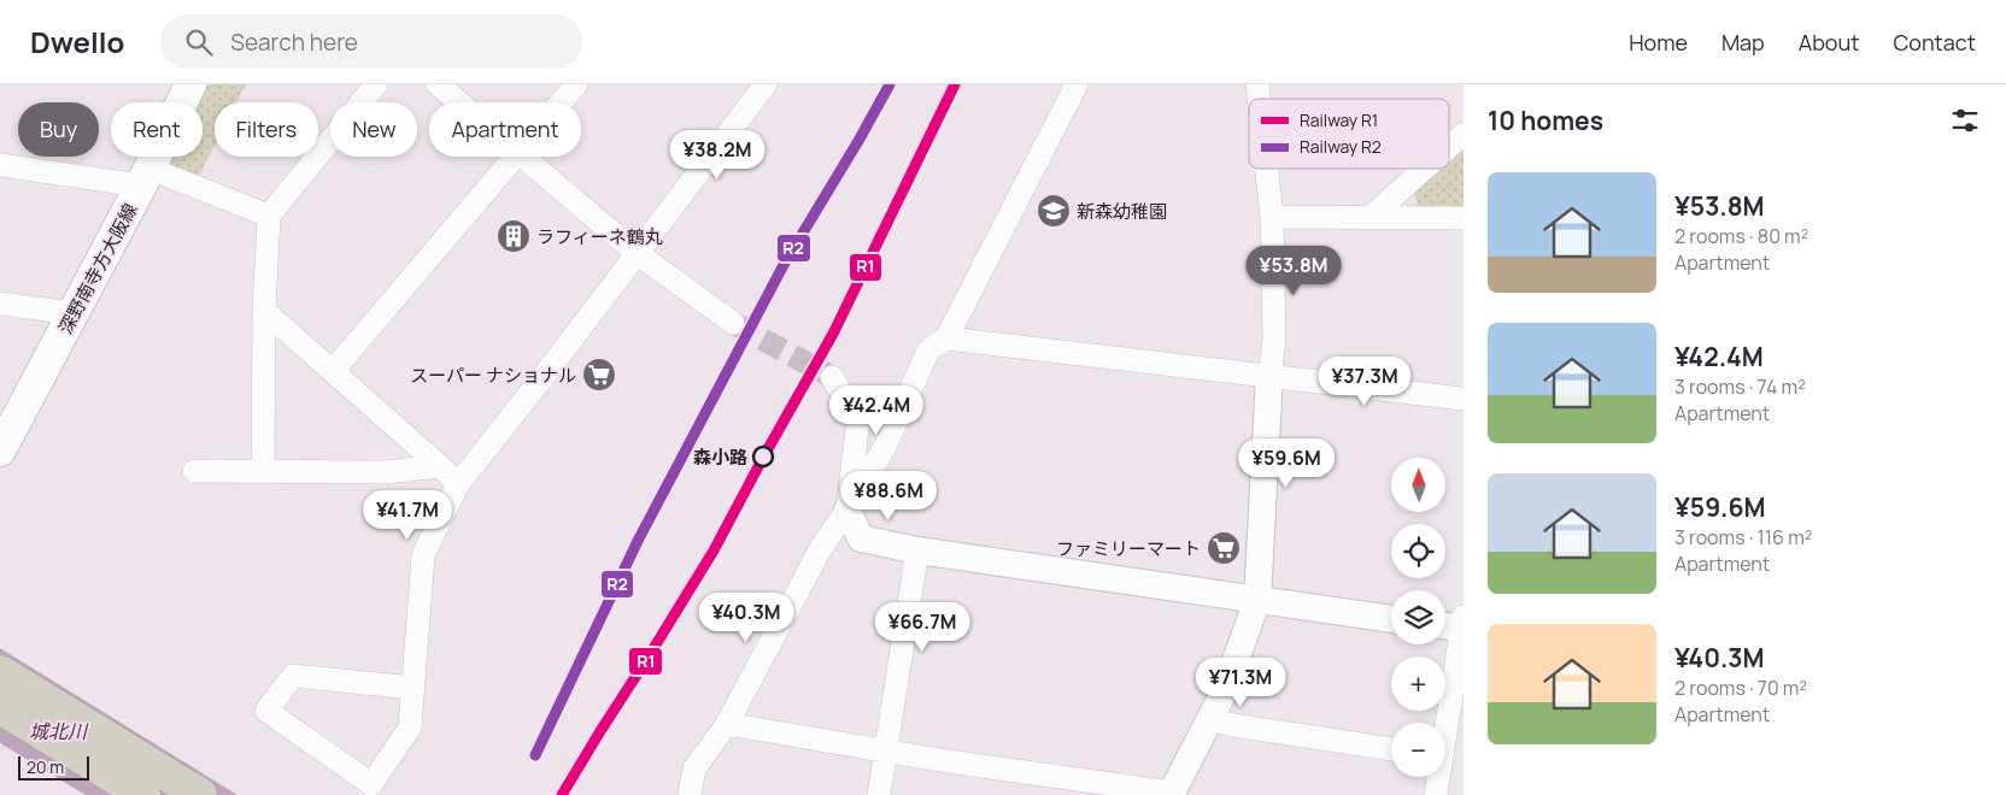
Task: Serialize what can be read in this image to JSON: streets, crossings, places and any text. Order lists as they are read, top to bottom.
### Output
{
  "streets": {
    "main road": ["深野南寺方大阪線"]
  },
  "water": ["城北川"],
  "places": {
    "school or university": ["新森幼稚園"],
    "building": ["ラフィーネ鶴丸"],
    "supermarket": ["スーパー ナショナル", "ファミリーマート"],
    "other": ["森小路"]
  },
  "lines": ["rail line R1", "rail line R2"],
  "legend": ["Railway R1", "Railway R2"],
  "scale_bar": "20 m",
  "north": "top",
  "page": {
    "header": "Dwello",
    "search": "Search here",
    "nav": [
      "Home",
      "Map",
      "About",
      "Contact"
    ],
    "heading": "10 homes",
    "chip": [
      "Buy",
      "Rent",
      "Filters",
      "New",
      "Apartment"
    ],
    "price": [
      "¥38.2M",
      "¥53.8M",
      "¥37.3M",
      "¥42.4M",
      "¥59.6M",
      "¥88.6M",
      "¥41.7M",
      "¥40.3M",
      "¥66.7M",
      "¥71.3M"
    ],
    "list": [
      {
        "name": "¥53.8M",
        "note": "2 rooms · 80 m² · Apartment"
      },
      {
        "name": "¥42.4M",
        "note": "3 rooms · 74 m² · Apartment"
      },
      {
        "name": "¥59.6M",
        "note": "3 rooms · 116 m² · Apartment"
      },
      {
        "name": "¥40.3M",
        "note": "2 rooms · 70 m² · Apartment"
      }
    ],
    "map_buttons": ["+", "−"],
    "scale": "20 m"
  }
}
